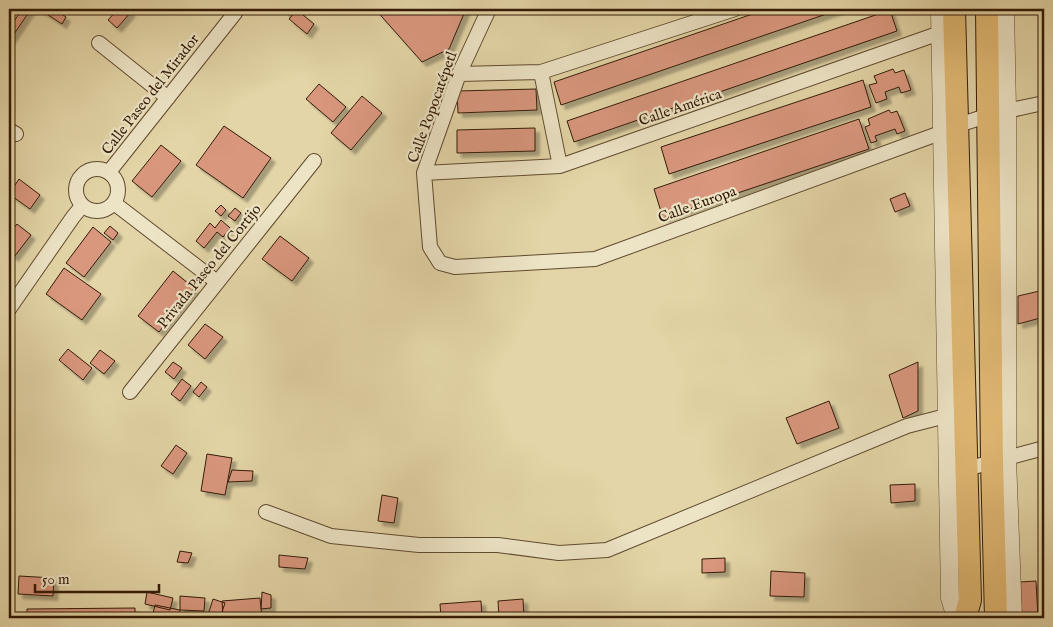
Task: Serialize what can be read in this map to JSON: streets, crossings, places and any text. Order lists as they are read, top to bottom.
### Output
{
  "streets": {
    "street": [
      "Calle Paseo del Mirador",
      "Calle Popocatépetl",
      "Calle América",
      "Calle Europa",
      "Privada Paseo del Cortijo"
    ]
  },
  "crossings": [
    ["Calle Popocatépetl", "Calle América"],
    ["Calle Popocatépetl", "Calle Europa"]
  ],
  "scale_bar": "50 m"
}
